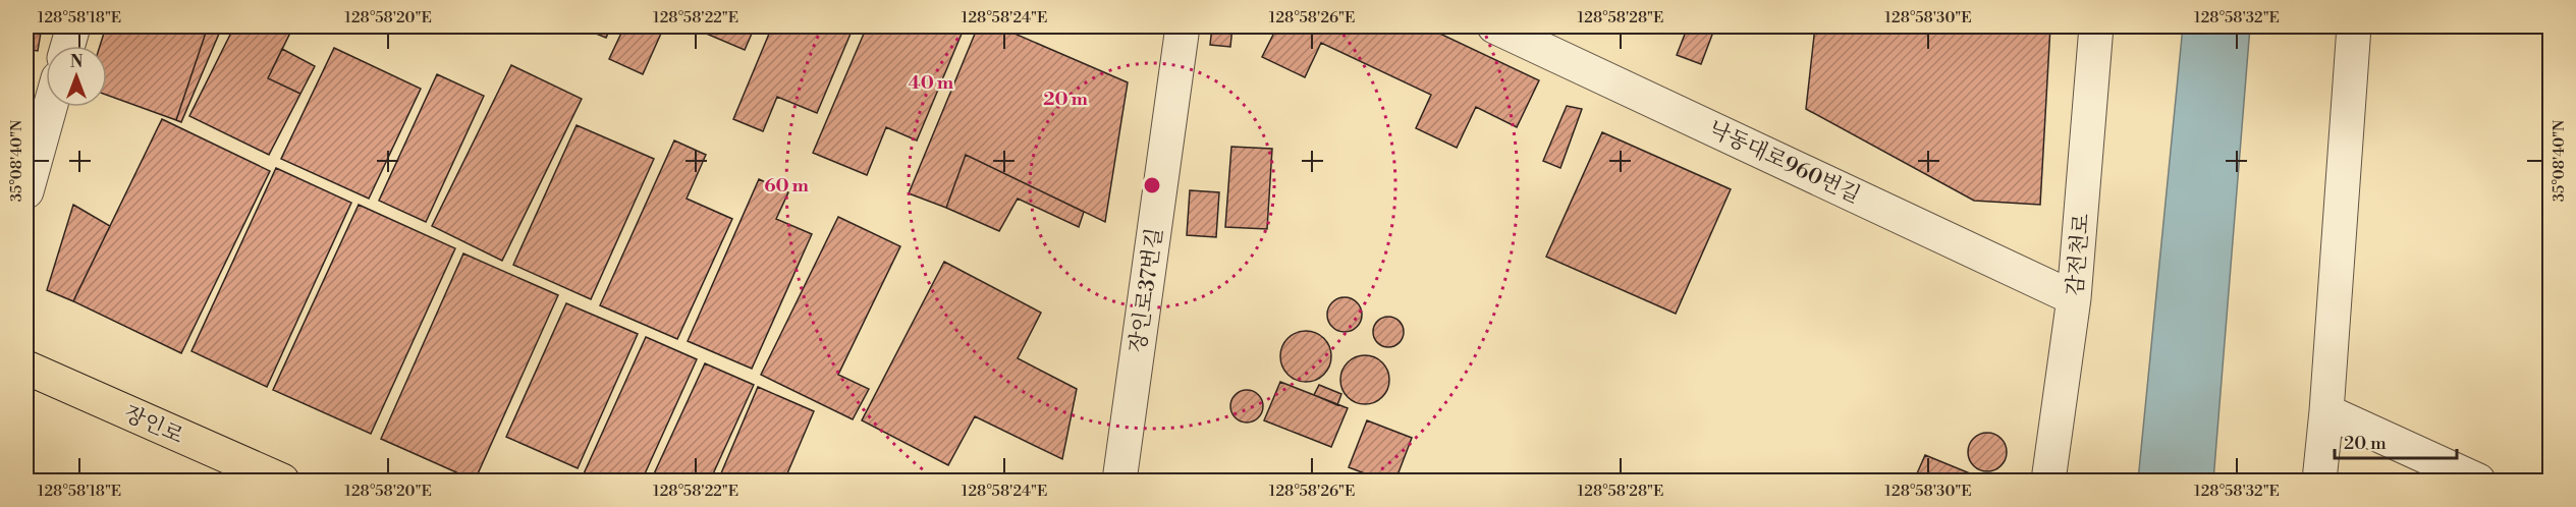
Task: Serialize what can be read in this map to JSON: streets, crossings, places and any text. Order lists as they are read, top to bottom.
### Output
{
  "streets": {
    "main road": ["장인로"],
    "street": ["낙동대로960번길", "감전천로", "장인로37번길"]
  },
  "crossings": [
    ["낙동대로960번길", "감전천로"]
  ],
  "scale_bar": "20 m",
  "north": "top",
  "coordinates": [
    "128°58'18\"E",
    "128°58'20\"E",
    "128°58'22\"E",
    "128°58'24\"E",
    "128°58'26\"E",
    "128°58'28\"E",
    "128°58'30\"E",
    "128°58'32\"E",
    "35°08'40\"N"
  ],
  "rings": ["40 m", "20 m", "60 m"]
}
